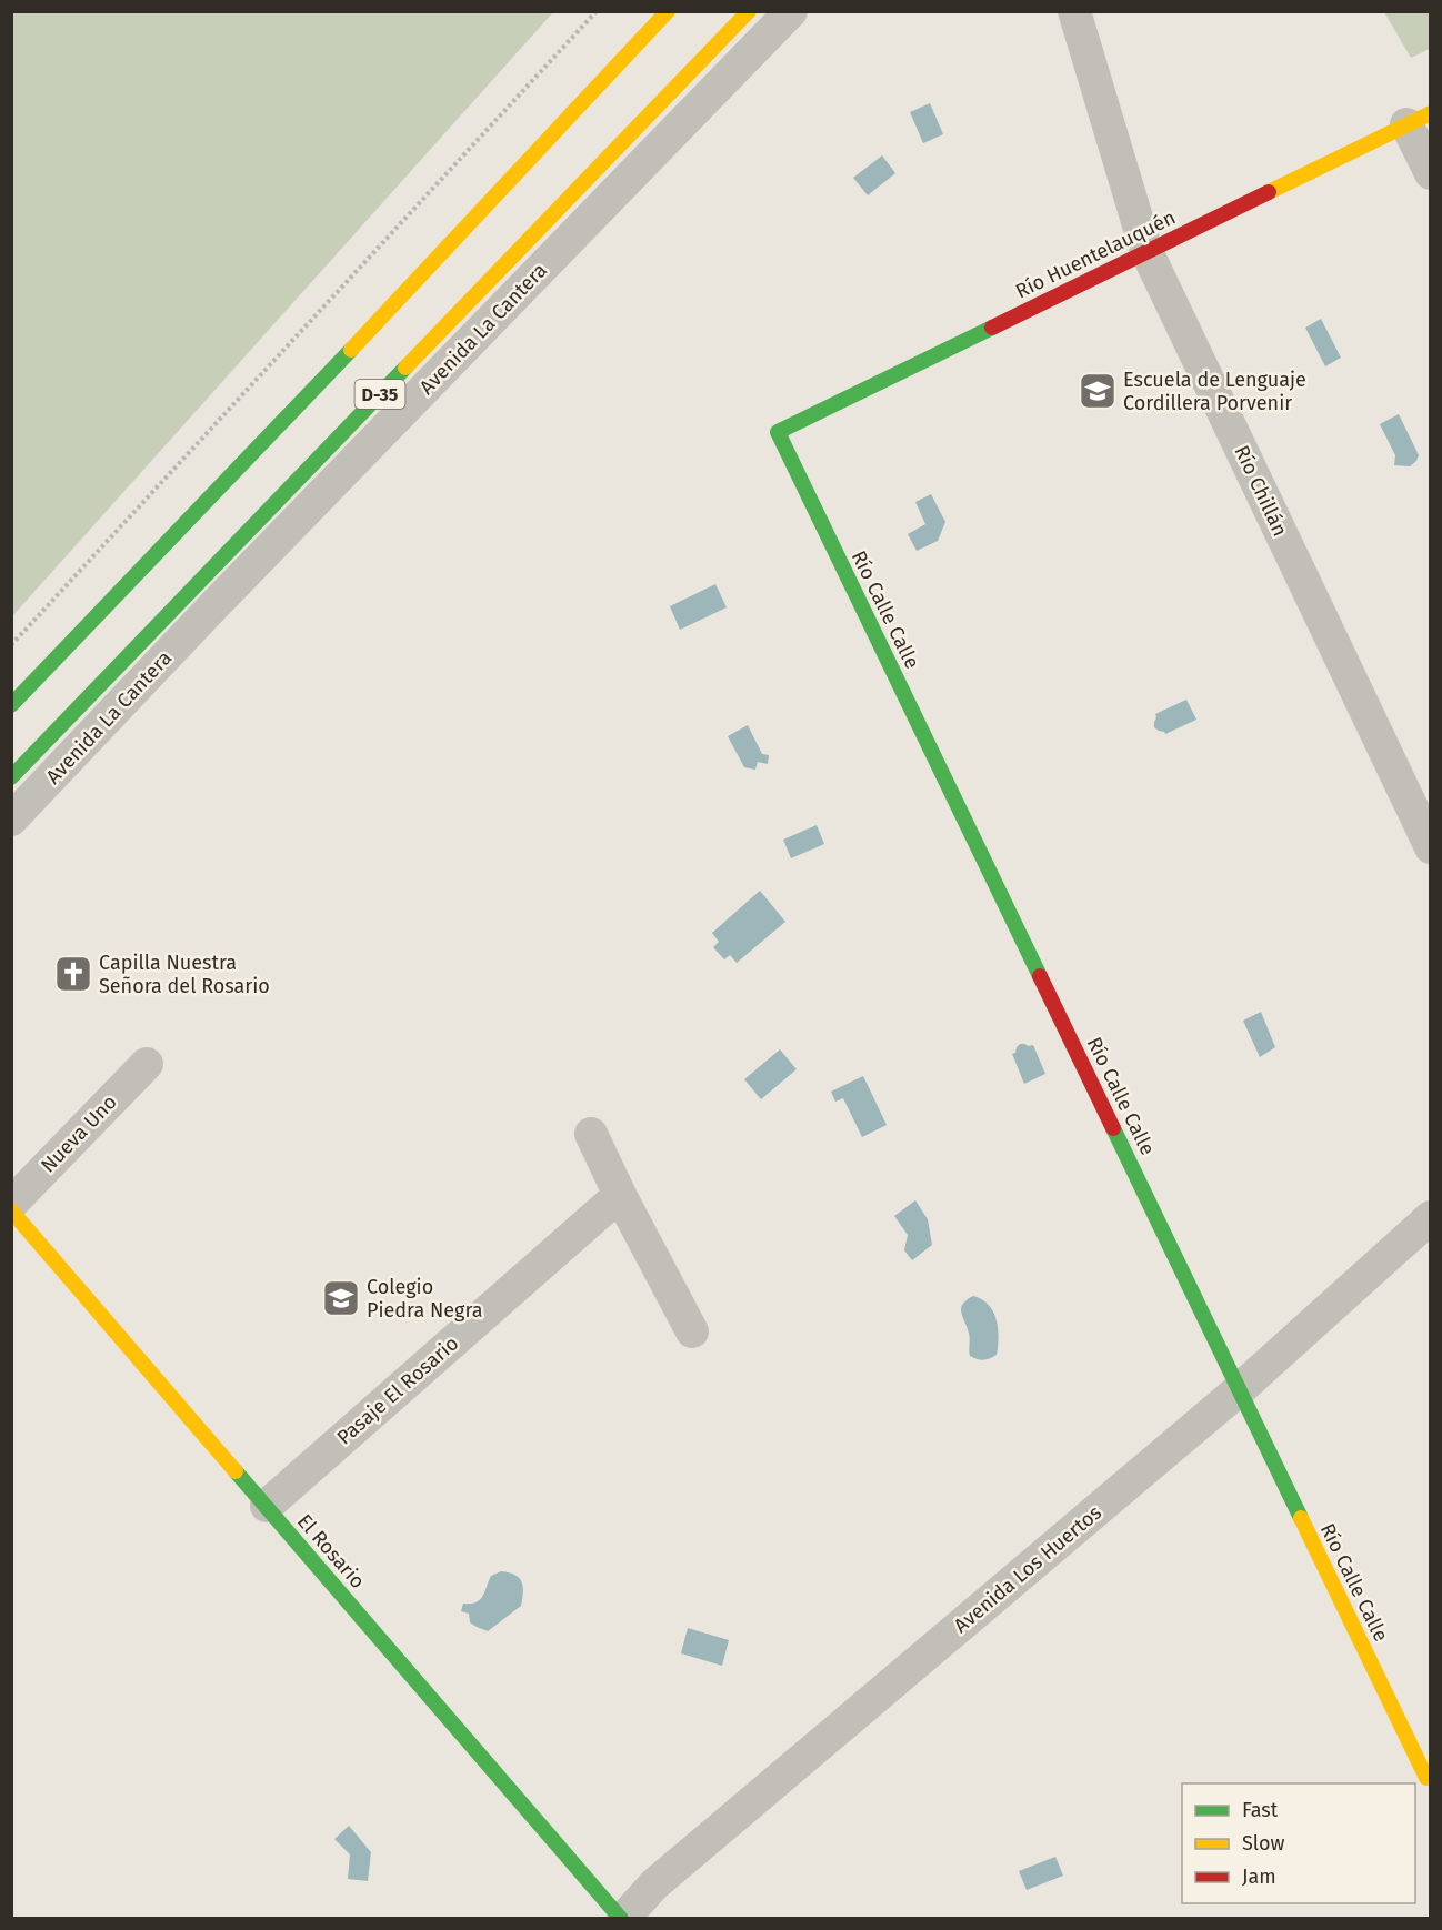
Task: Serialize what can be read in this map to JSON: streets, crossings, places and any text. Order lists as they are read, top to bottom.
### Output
{
  "streets": {
    "main road": [
      "Río Huentelauquén",
      "Avenida La Cantera",
      "D-35",
      "Río Calle Calle",
      "El Rosario"
    ],
    "street": [
      "Río Chillán",
      "Nueva Uno",
      "Pasaje El Rosario",
      "Avenida Los Huertos"
    ]
  },
  "crossings": [
    ["Río Huentelauquén", "Río Chillán"],
    ["Río Huentelauquén", "Río Calle Calle"],
    ["Río Calle Calle", "Avenida Los Huertos"],
    ["Pasaje El Rosario", "El Rosario"],
    ["El Rosario", "Avenida Los Huertos"]
  ],
  "places": {
    "school or university": ["Escuela de Lenguaje Cordillera Porvenir", "Colegio Piedra Negra"],
    "church": ["Capilla Nuestra Señora del Rosario"]
  },
  "legend": ["Fast", "Slow", "Jam"]
}
